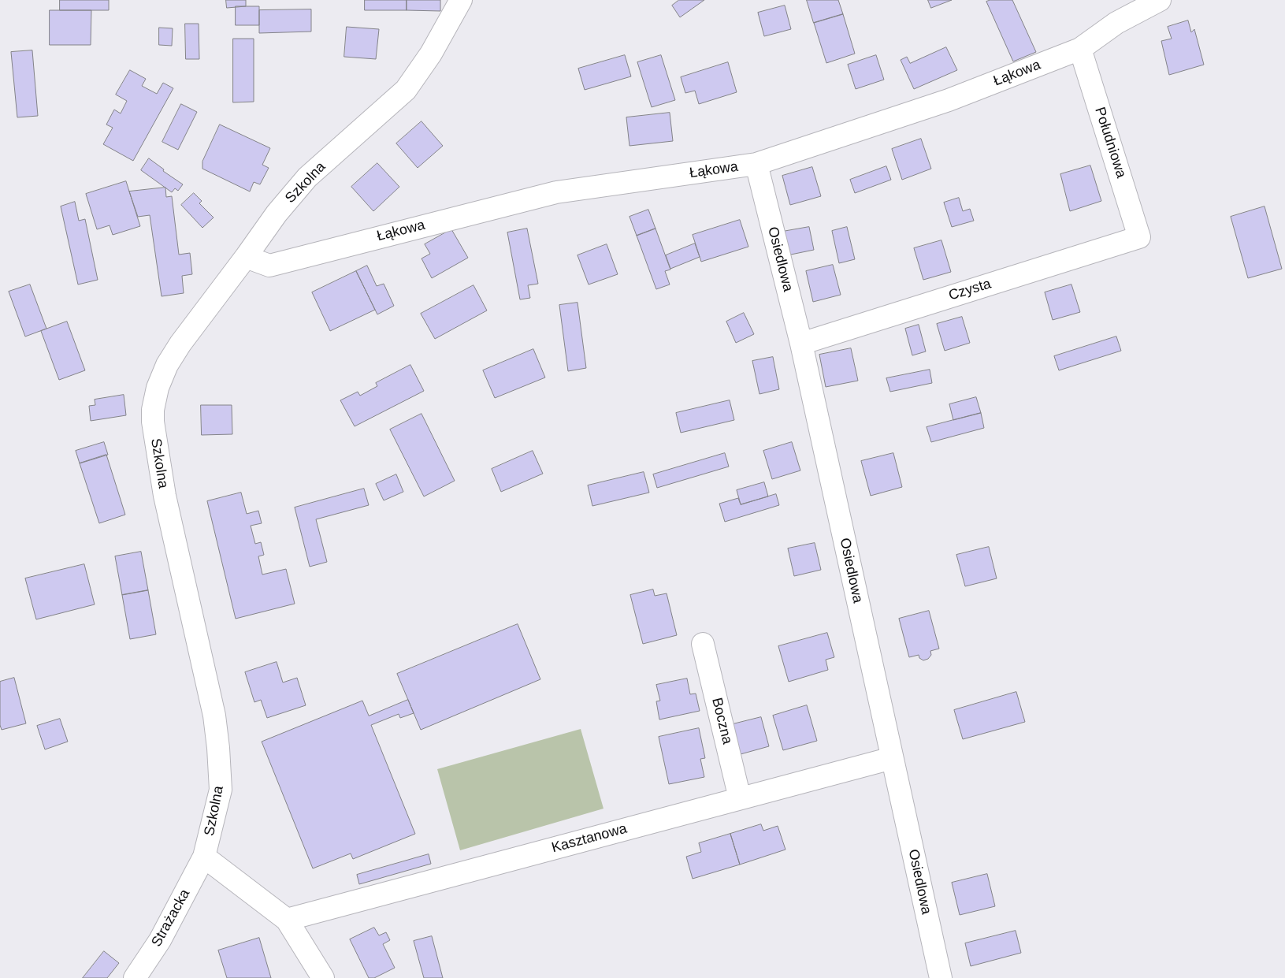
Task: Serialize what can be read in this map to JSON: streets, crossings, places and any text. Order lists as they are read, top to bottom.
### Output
{
  "streets": {
    "street": [
      "Łąkowa",
      "Południowa",
      "Szkolna",
      "Osiedlowa",
      "Czysta",
      "Boczna",
      "Kasztanowa",
      "Strażacka"
    ]
  },
  "crossings": [
    ["Łąkowa", "Południowa"],
    ["Łąkowa", "Szkolna"],
    ["Łąkowa", "Osiedlowa"],
    ["Południowa", "Czysta"],
    ["Szkolna", "Strażacka"],
    ["Osiedlowa", "Czysta"],
    ["Osiedlowa", "Kasztanowa"],
    ["Boczna", "Kasztanowa"]
  ]
}
